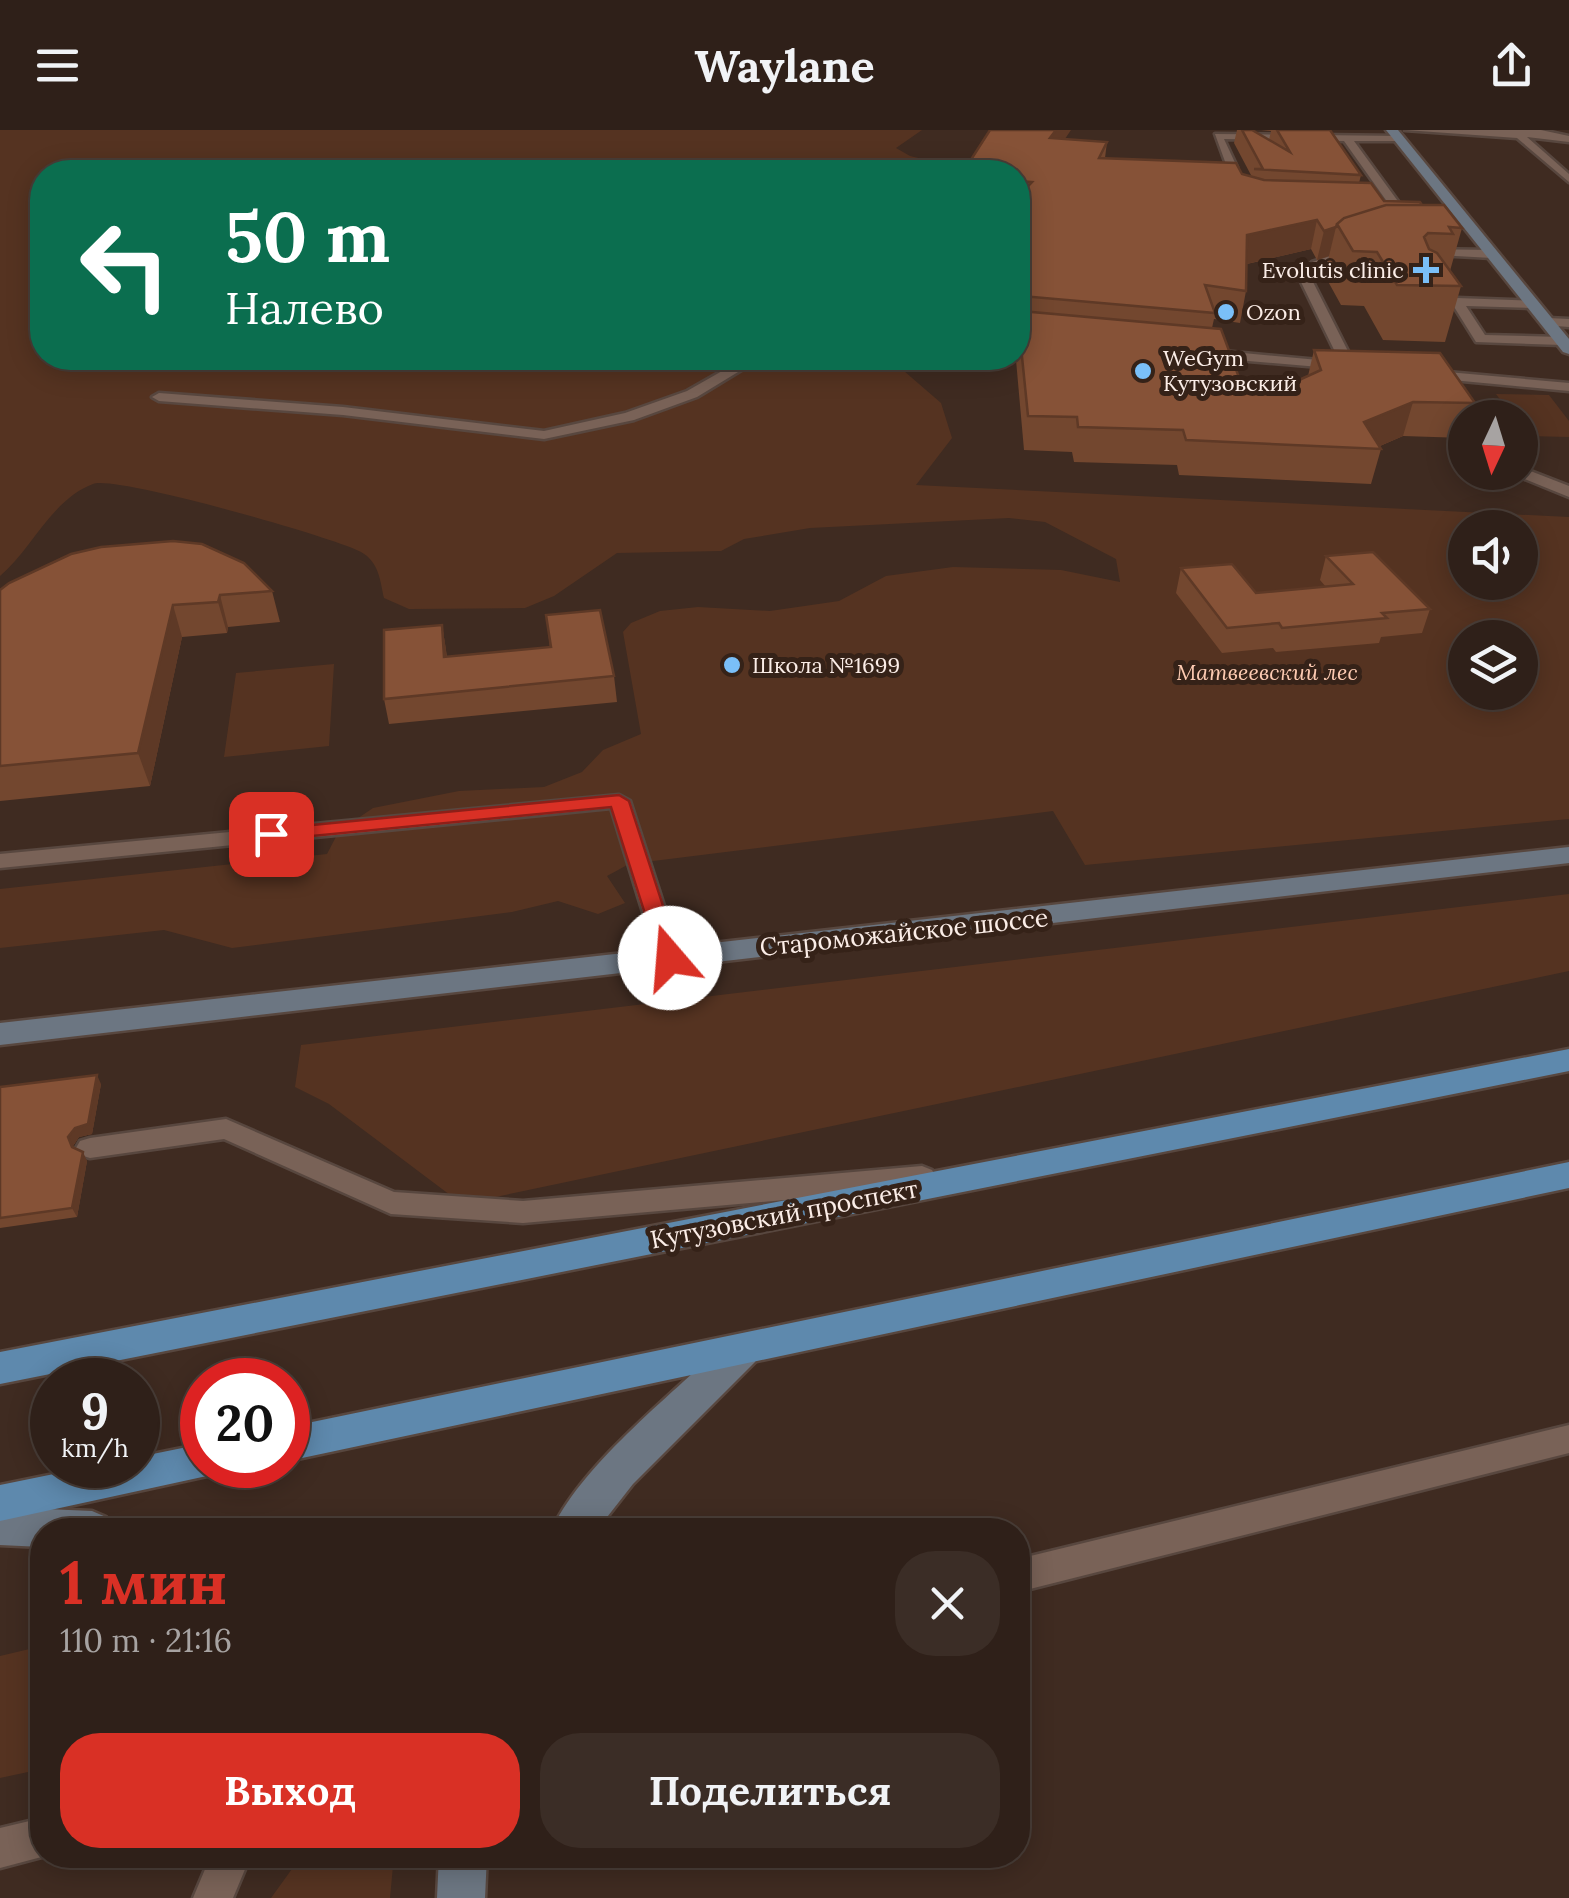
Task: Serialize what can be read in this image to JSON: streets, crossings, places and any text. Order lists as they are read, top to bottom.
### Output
{
  "streets": {
    "main road": ["Староможайское шоссе", "Кутузовский проспект"]
  },
  "parks": ["Матвеевский лес"],
  "places": {
    "health": ["Evolutis clinic"],
    "other": ["Ozon", "WeGym Кутузовский", "Школа №1699"]
  },
  "north": "bottom",
  "page": {
    "header": "Waylane",
    "turn": ["50 m", "Налево"],
    "speed": "9 km/h",
    "limit": "20",
    "heading": ["1 мин", "110 m · 21:16"],
    "buttons": ["Выход", "Поделиться"]
  }
}
